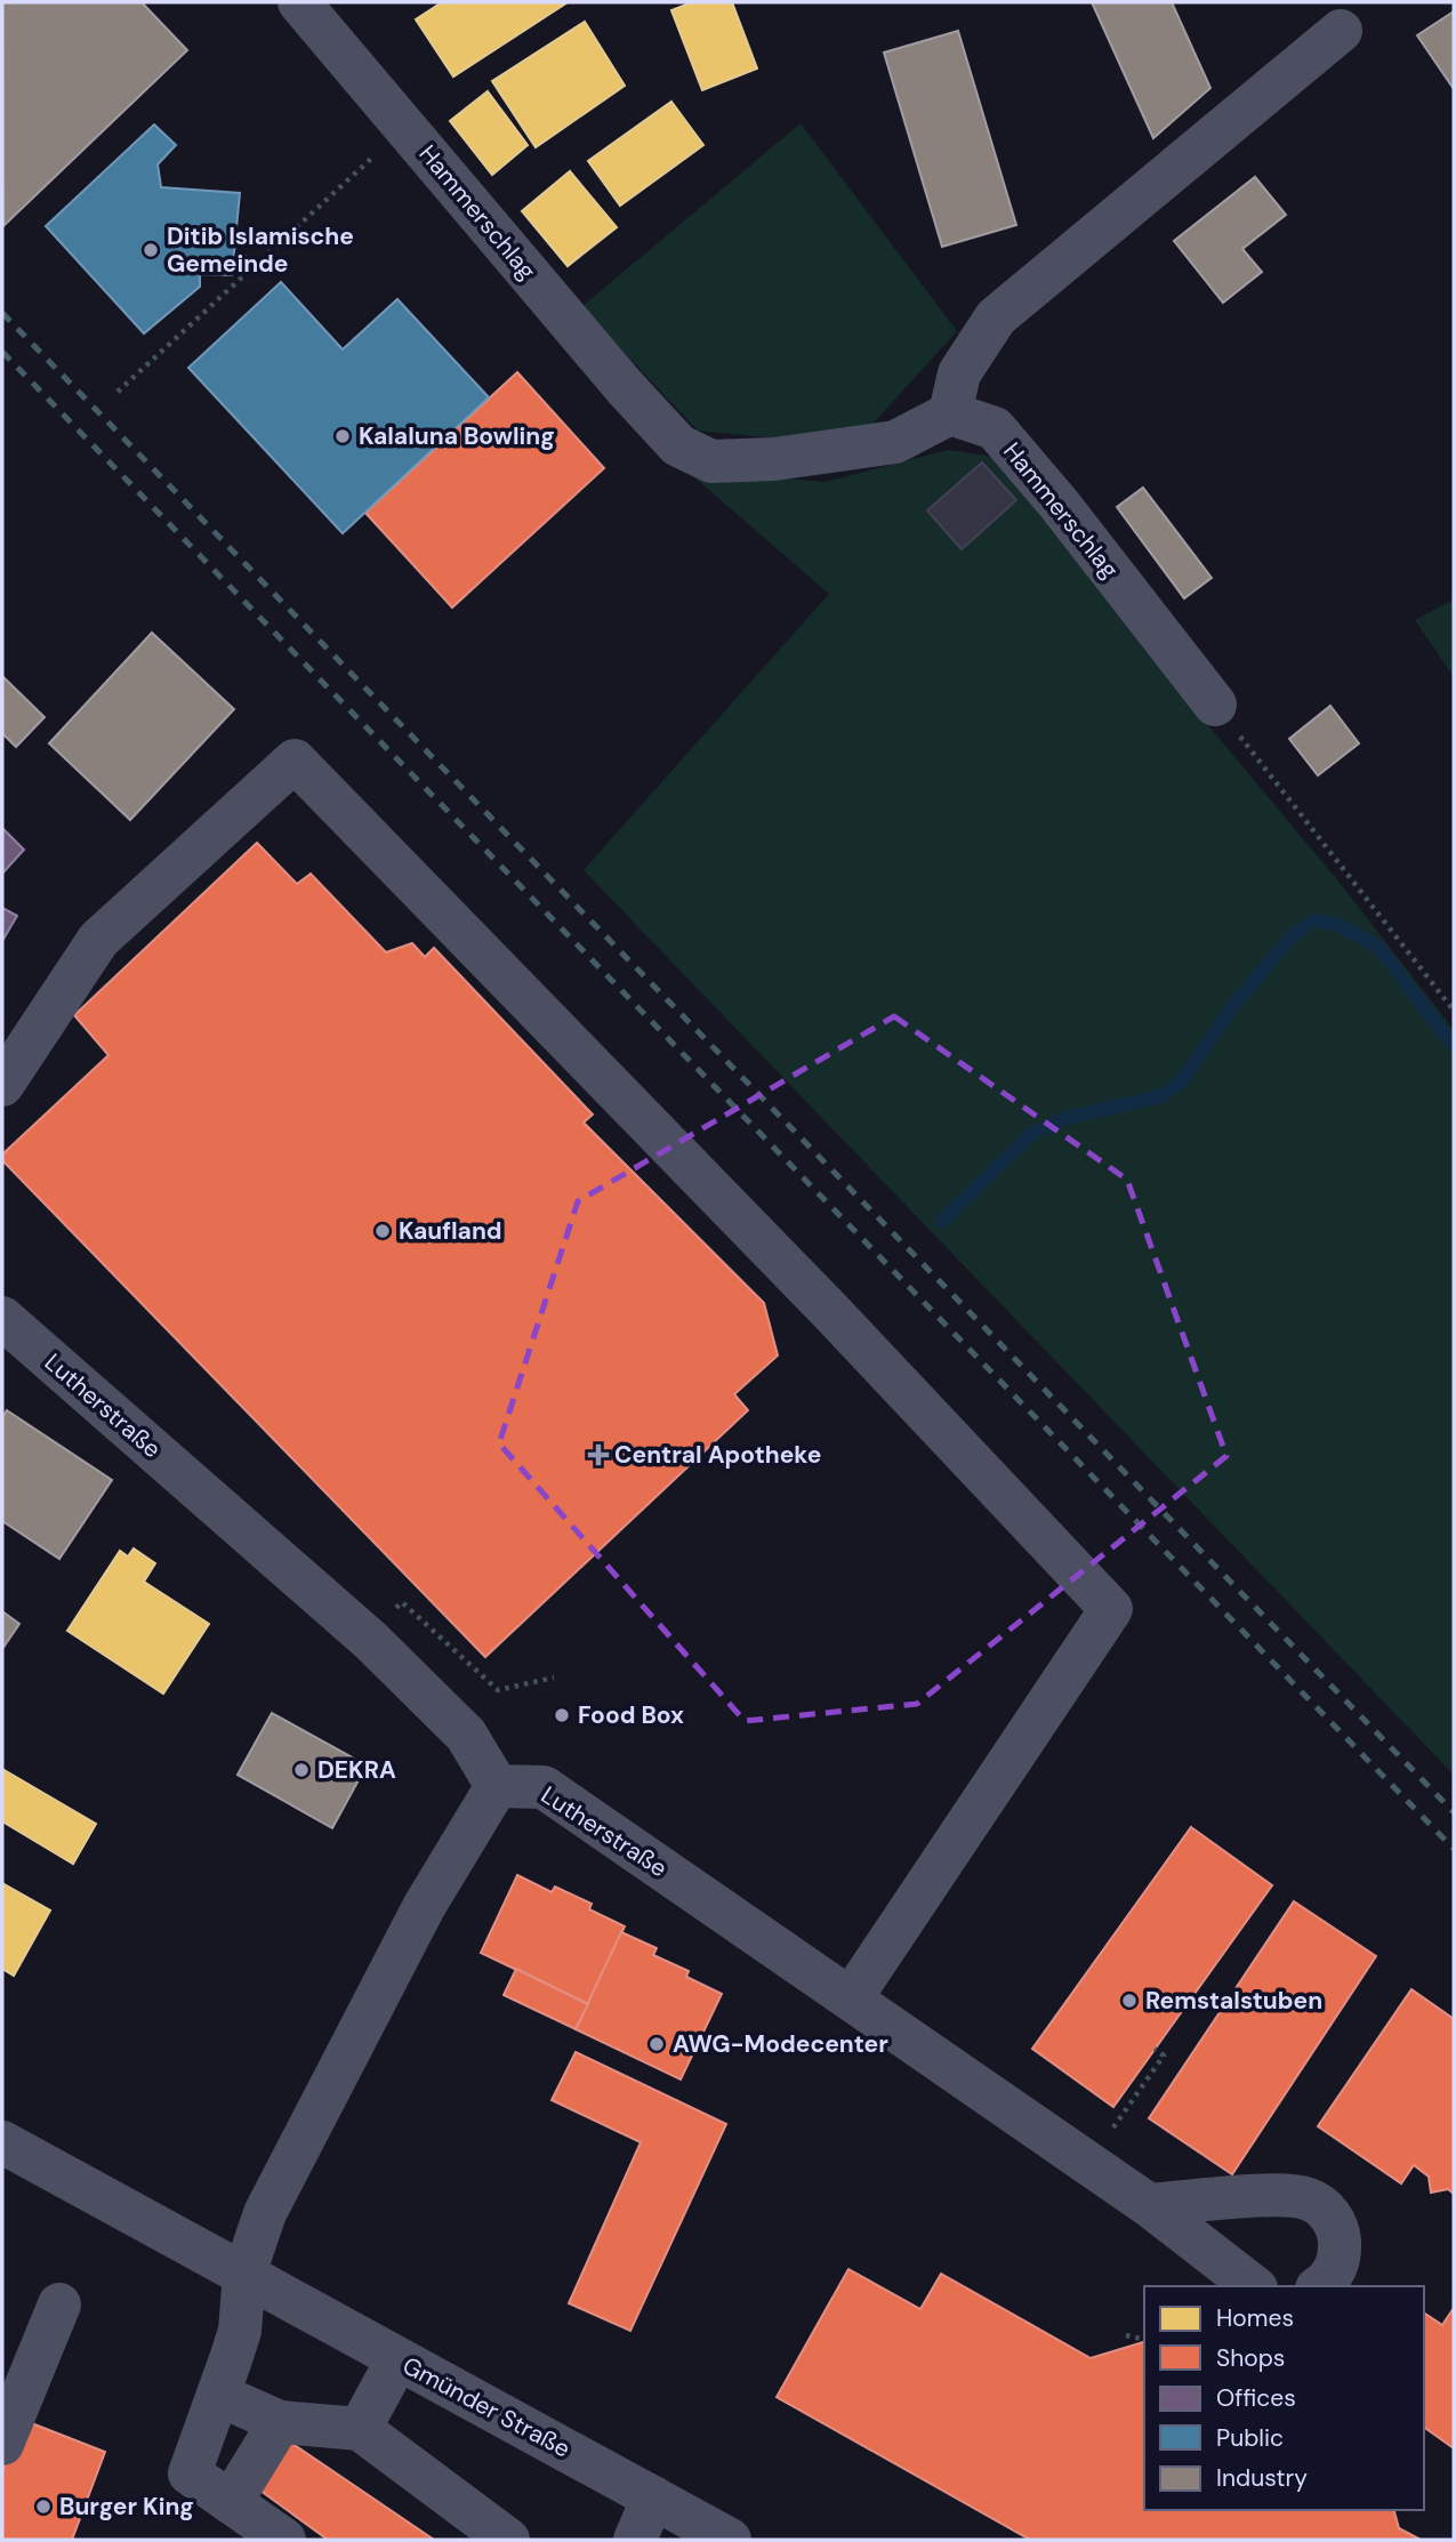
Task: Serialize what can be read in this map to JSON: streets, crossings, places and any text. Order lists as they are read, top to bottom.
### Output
{
  "streets": {
    "street": ["Hammerschlag", "Lutherstraße", "Gmünder Straße"]
  },
  "places": {
    "other": [
      "Ditib Islamische Gemeinde",
      "Kalaluna Bowling",
      "Kaufland",
      "Food Box",
      "DEKRA",
      "Remstalstuben",
      "AWG-Modecenter",
      "Burger King"
    ],
    "health": ["Central Apotheke"]
  },
  "legend": [
    "Homes",
    "Shops",
    "Offices",
    "Public",
    "Industry"
  ]
}
